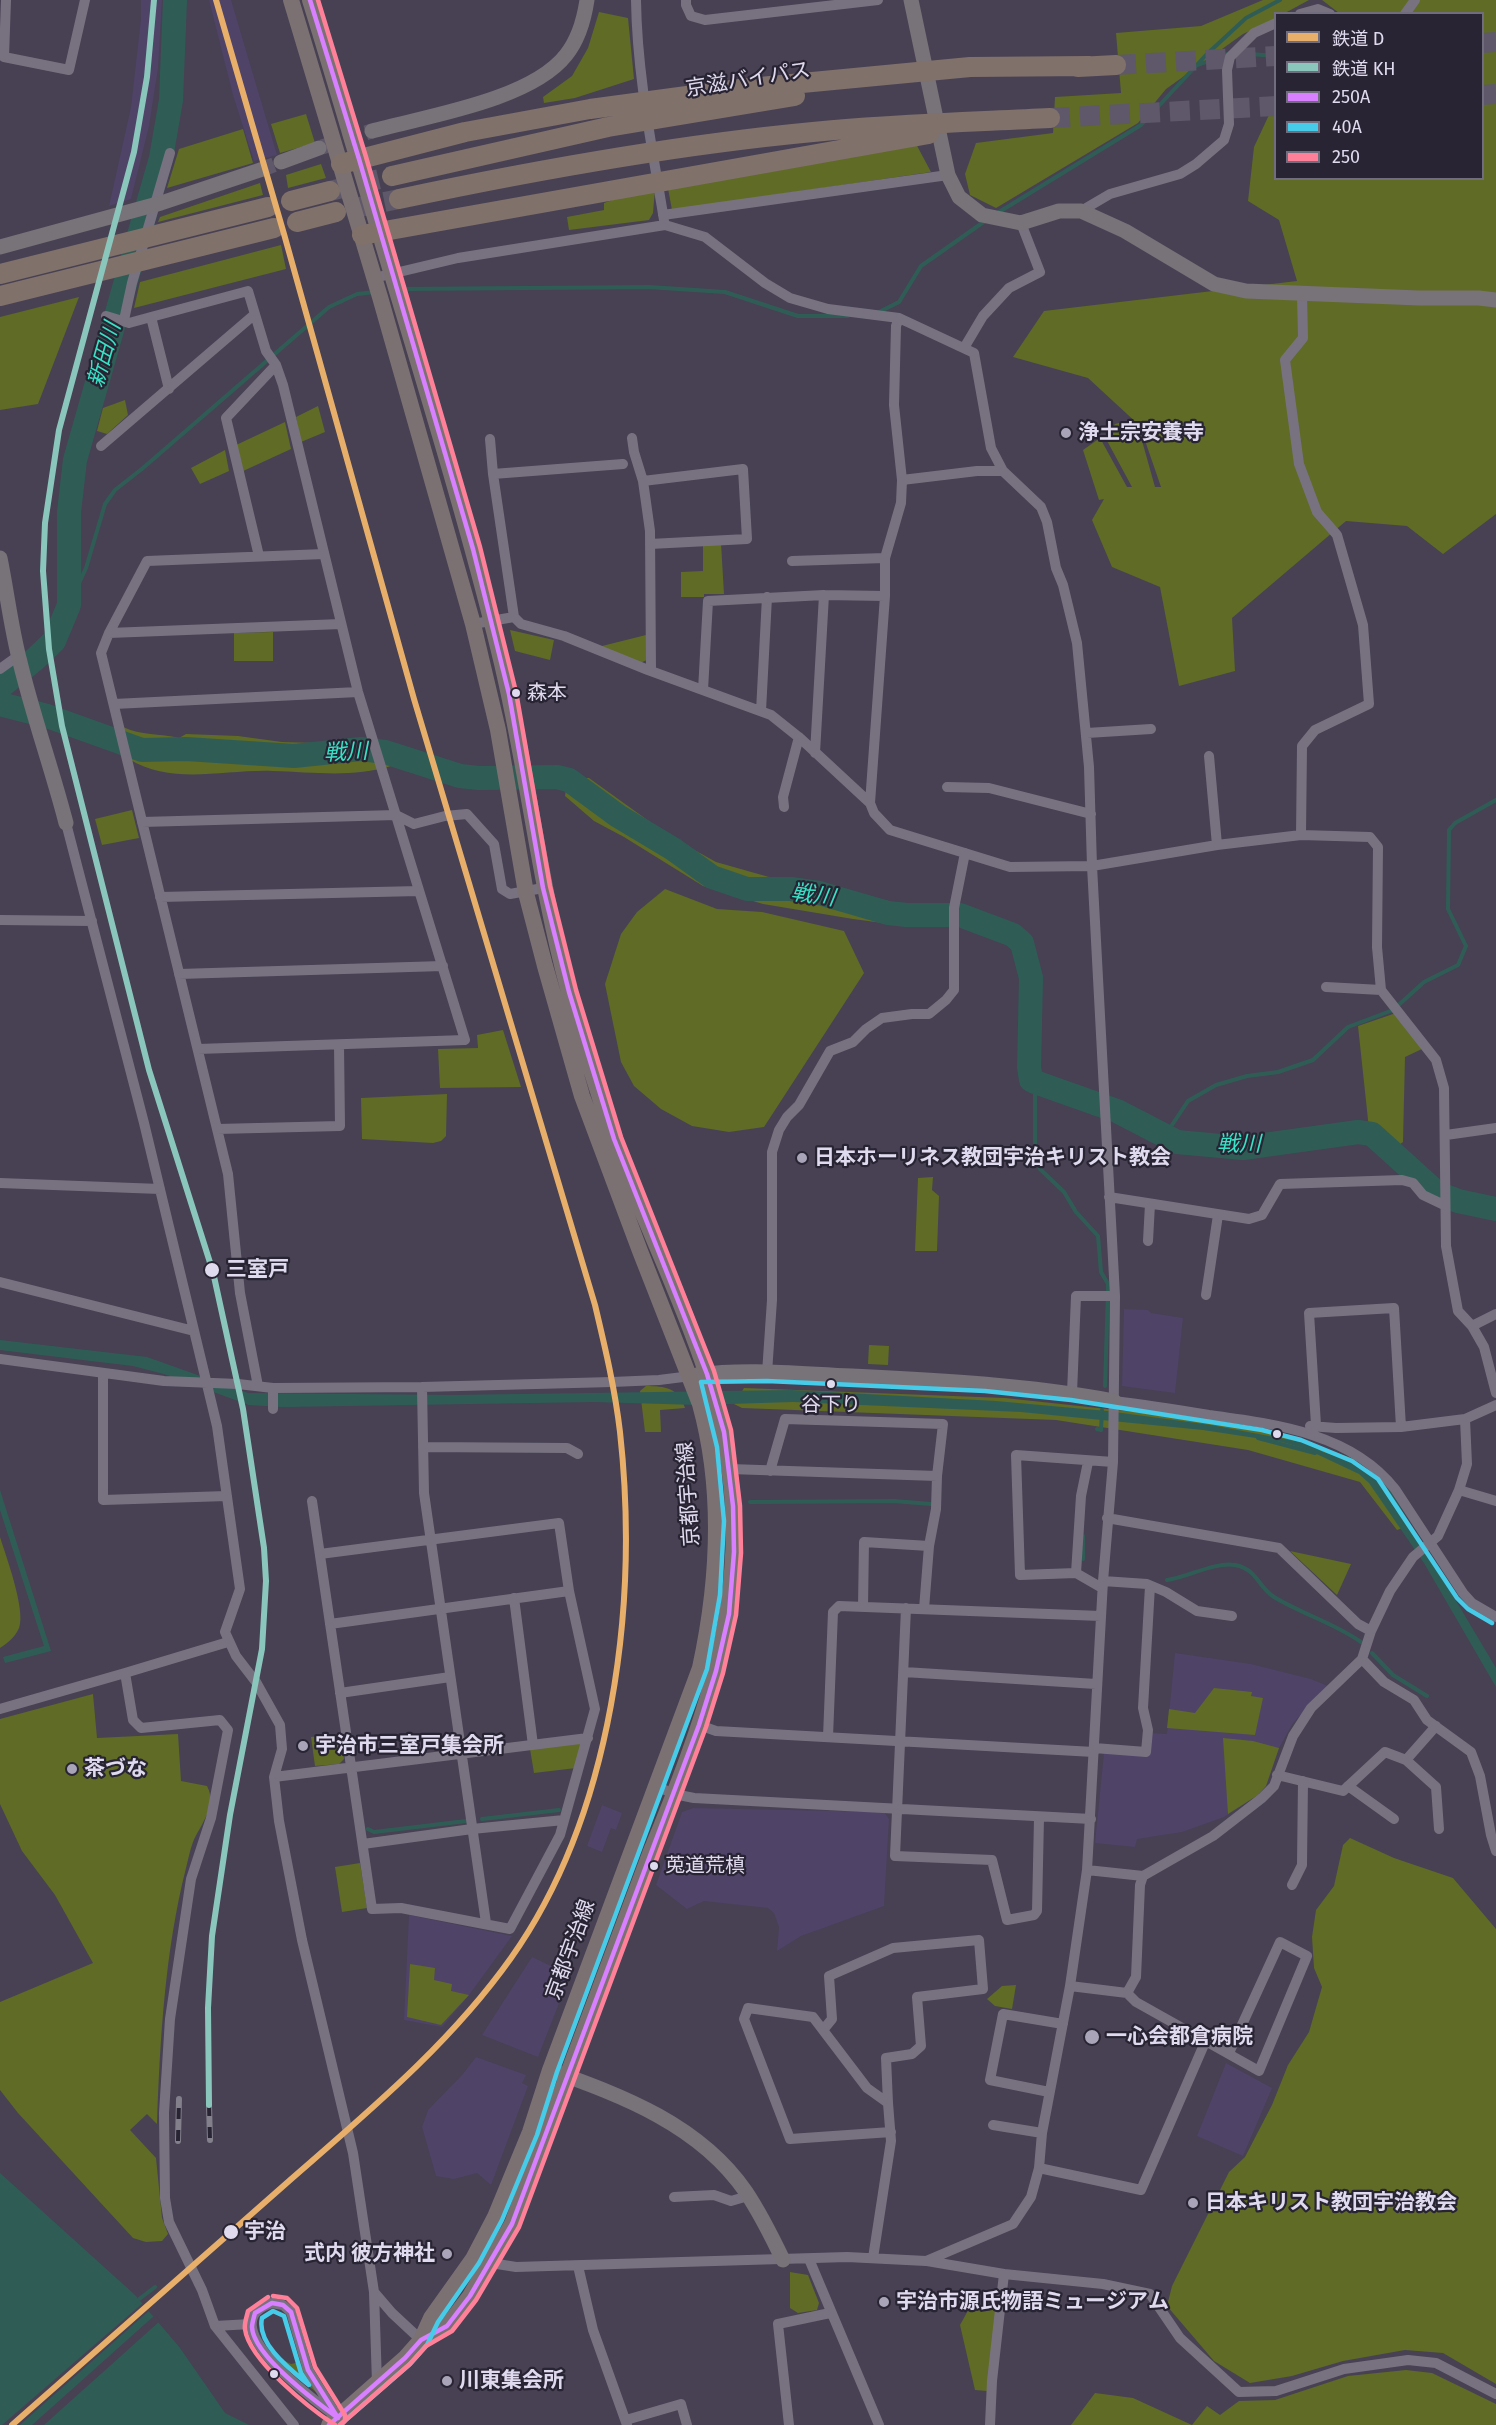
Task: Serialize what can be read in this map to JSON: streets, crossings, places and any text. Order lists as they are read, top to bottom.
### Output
{
  "streets": {
    "highway": ["京滋バイパス"],
    "main road": ["京都宇治線"]
  },
  "water": ["新田川", "戦川"],
  "places": [
    "浄土宗安養寺",
    "森本",
    "日本ホーリネス教団宇治キリスト教会",
    "三室戸",
    "谷下り",
    "宇治市三室戸集会所",
    "茶づな",
    "莵道荒槙",
    "一心会都倉病院",
    "日本キリスト教団宇治教会",
    "宇治",
    "式内 彼方神社",
    "宇治市源氏物語ミュージアム",
    "川東集会所"
  ],
  "lines": [
    "rail line D",
    "rail line KH",
    "transit line 250A",
    "transit line 250",
    "transit line 40A"
  ],
  "legend": [
    "鉄道 D",
    "鉄道 KH",
    "250A",
    "40A",
    "250"
  ]
}
